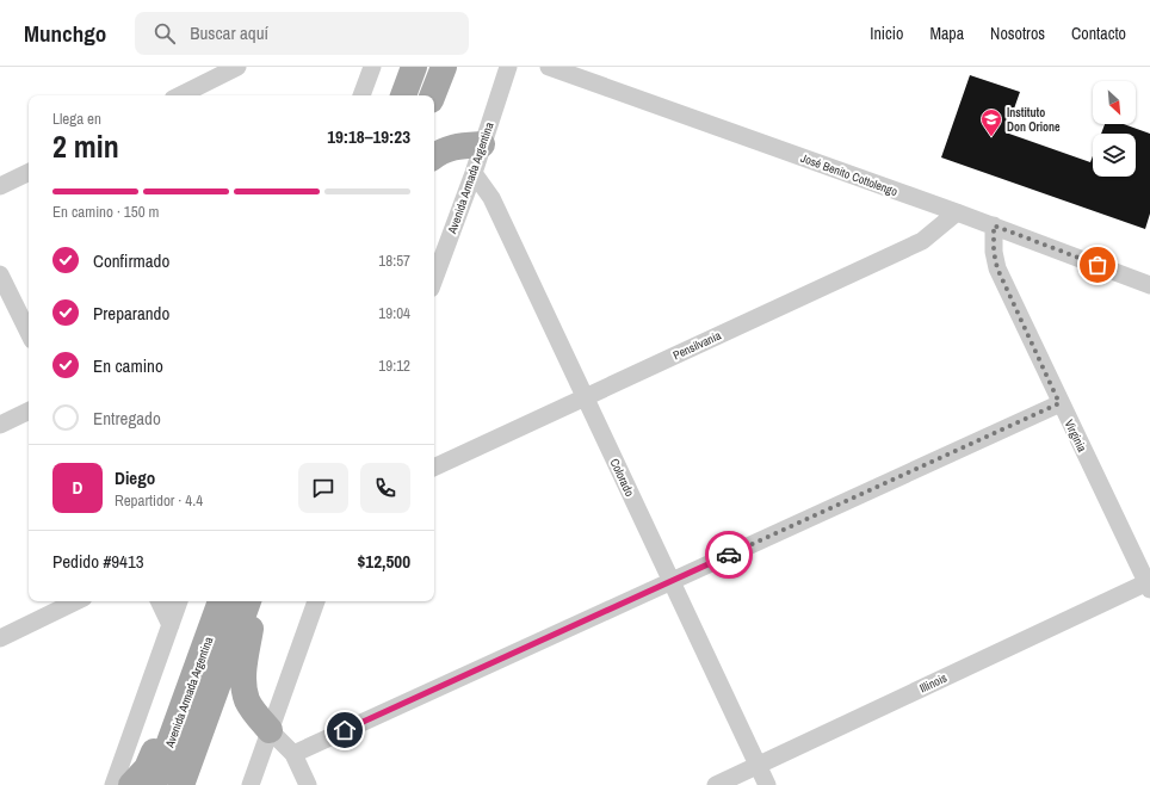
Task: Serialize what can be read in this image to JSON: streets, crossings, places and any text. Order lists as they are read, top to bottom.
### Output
{
  "streets": {
    "main road": ["Avenida Armada Argentina"],
    "street": [
      "José Benito Cottolengo",
      "Pensilvania",
      "Virginia",
      "Colorado",
      "Illinois"
    ]
  },
  "crossings": [
    ["José Benito Cottolengo", "Pensilvania"],
    ["José Benito Cottolengo", "Virginia"],
    ["Avenida Armada Argentina", "Colorado"],
    ["Pensilvania", "Colorado"],
    ["Virginia", "Illinois"],
    ["Colorado", "Illinois"]
  ],
  "places": {
    "school or university": ["Instituto Don Orione"]
  },
  "north": "bottom right",
  "page": {
    "header": "Munchgo",
    "search": "Buscar aquí",
    "nav": [
      "Inicio",
      "Mapa",
      "Nosotros",
      "Contacto"
    ],
    "heading": ["2 min", "Llega en", "19:18–19:23"],
    "panel": [
      "Diego",
      "Repartidor · 4.4",
      "Pedido #9413",
      "$12,500"
    ],
    "bar": "En camino · 150 m",
    "list": [
      ["Confirmado", "18:57"],
      ["Preparando", "19:04"],
      ["En camino", "19:12"],
      "Entregado"
    ],
    "round": "D"
  }
}
